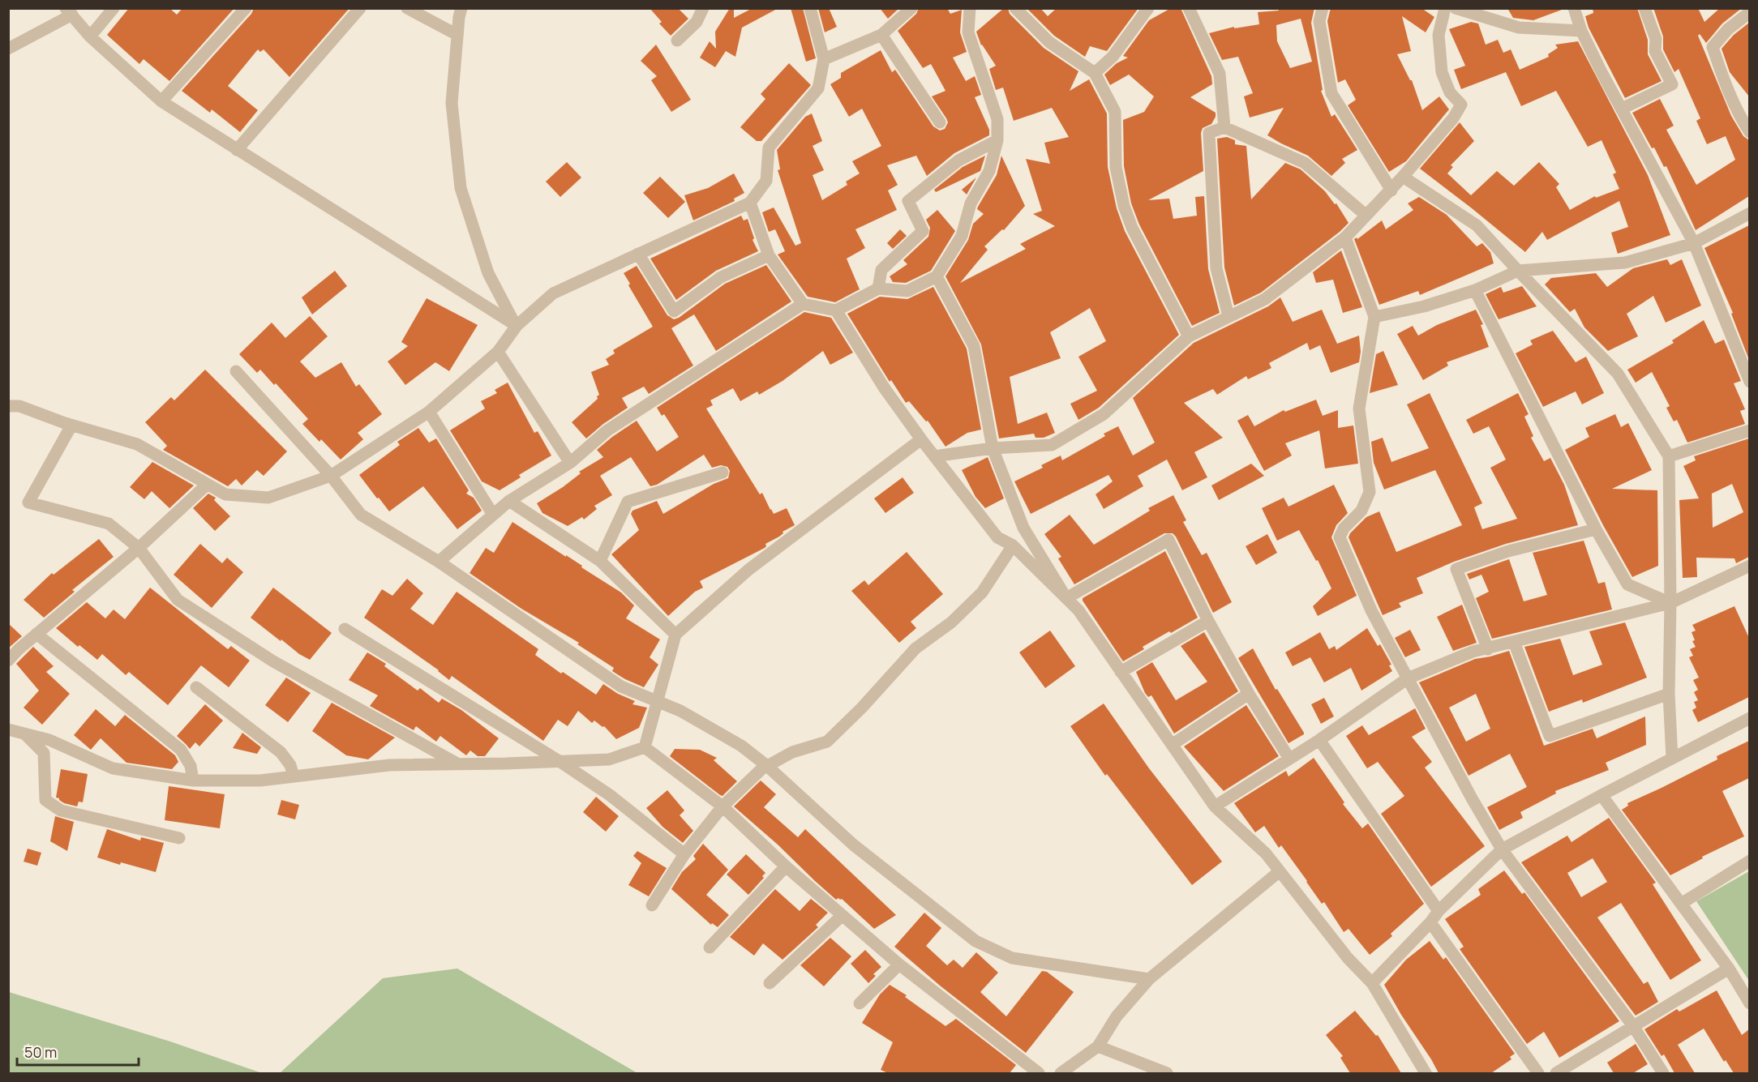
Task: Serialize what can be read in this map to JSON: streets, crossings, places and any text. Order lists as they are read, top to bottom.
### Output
{
  "scale_bar": "50 m"
}
